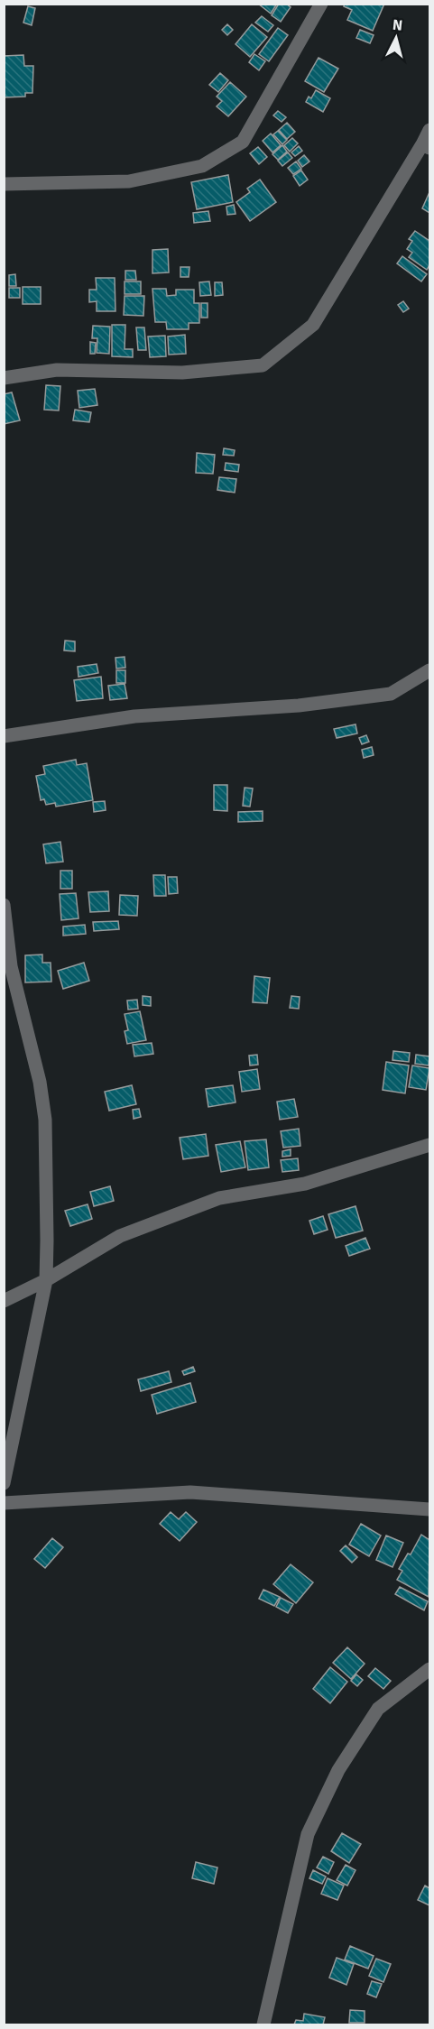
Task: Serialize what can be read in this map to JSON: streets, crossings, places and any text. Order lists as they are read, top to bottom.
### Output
{
  "north": "top"
}
